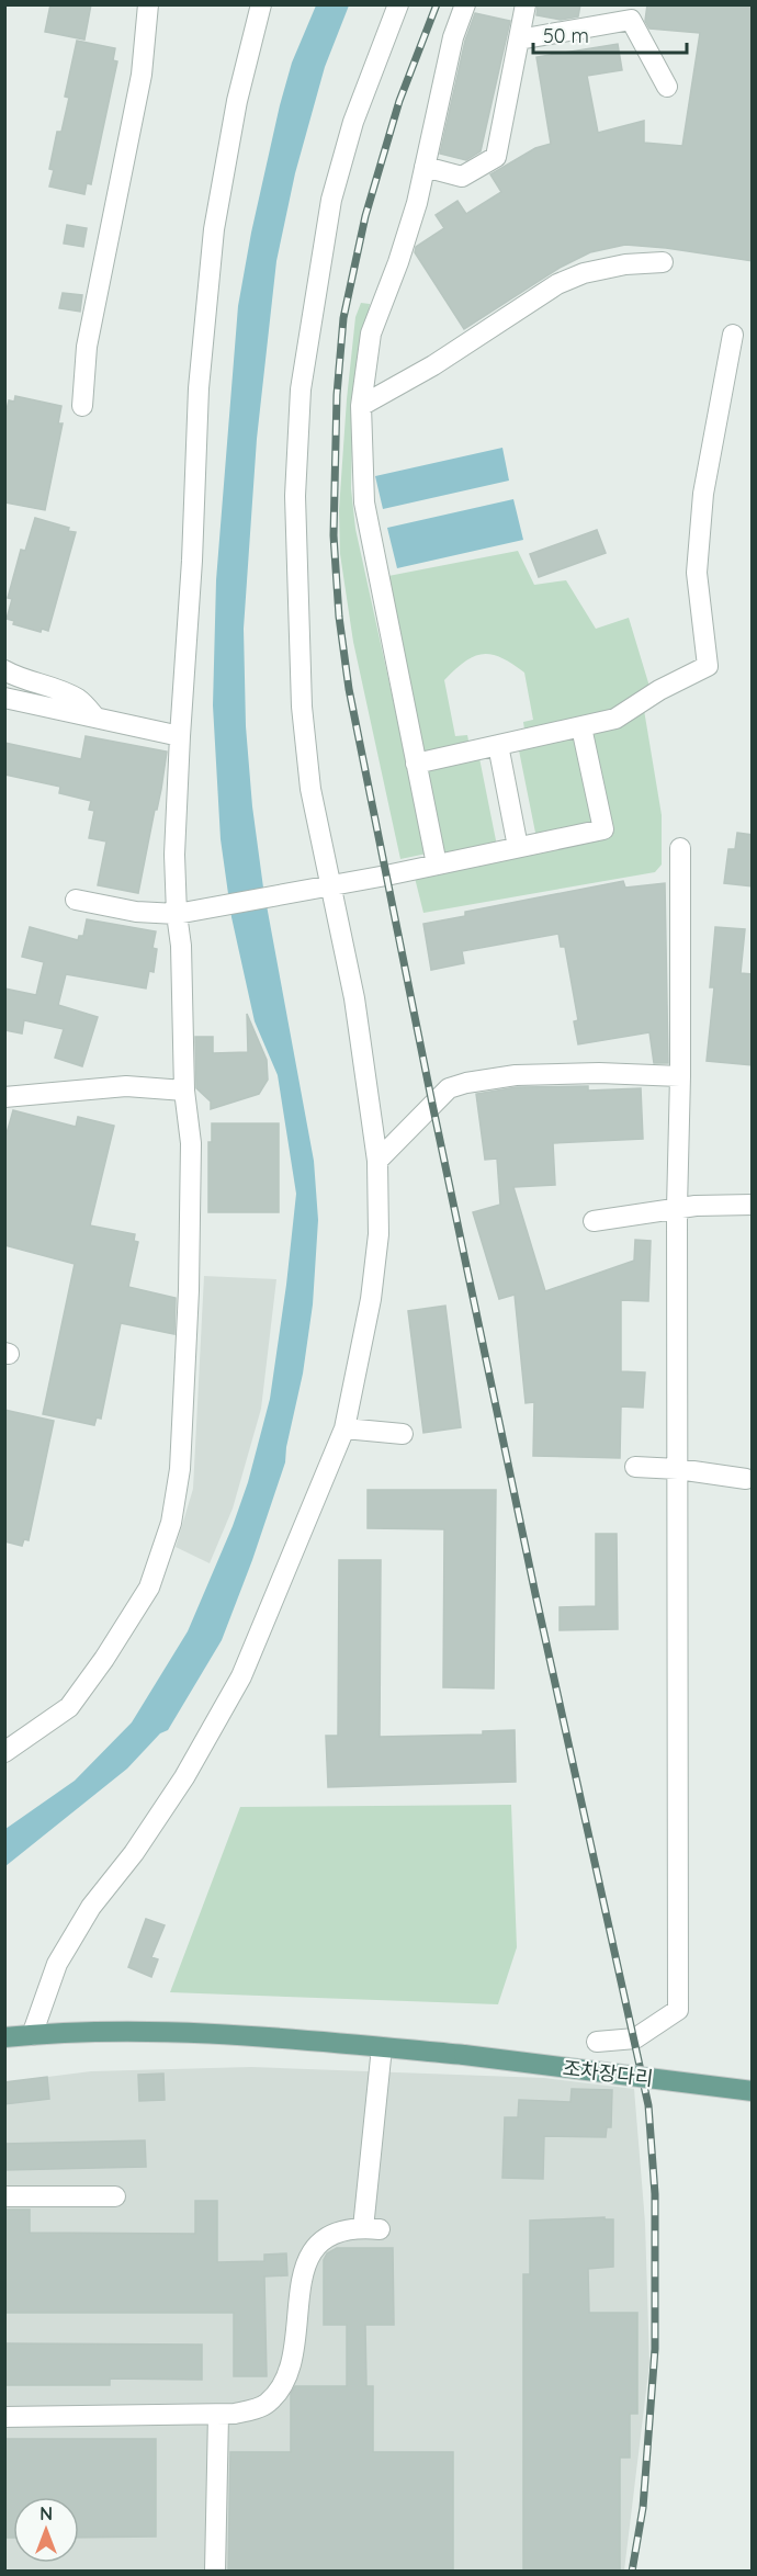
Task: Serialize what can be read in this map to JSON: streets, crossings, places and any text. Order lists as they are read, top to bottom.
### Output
{
  "streets": {
    "main road": ["조차장다리"]
  },
  "scale_bar": "50 m",
  "north": "top"
}
